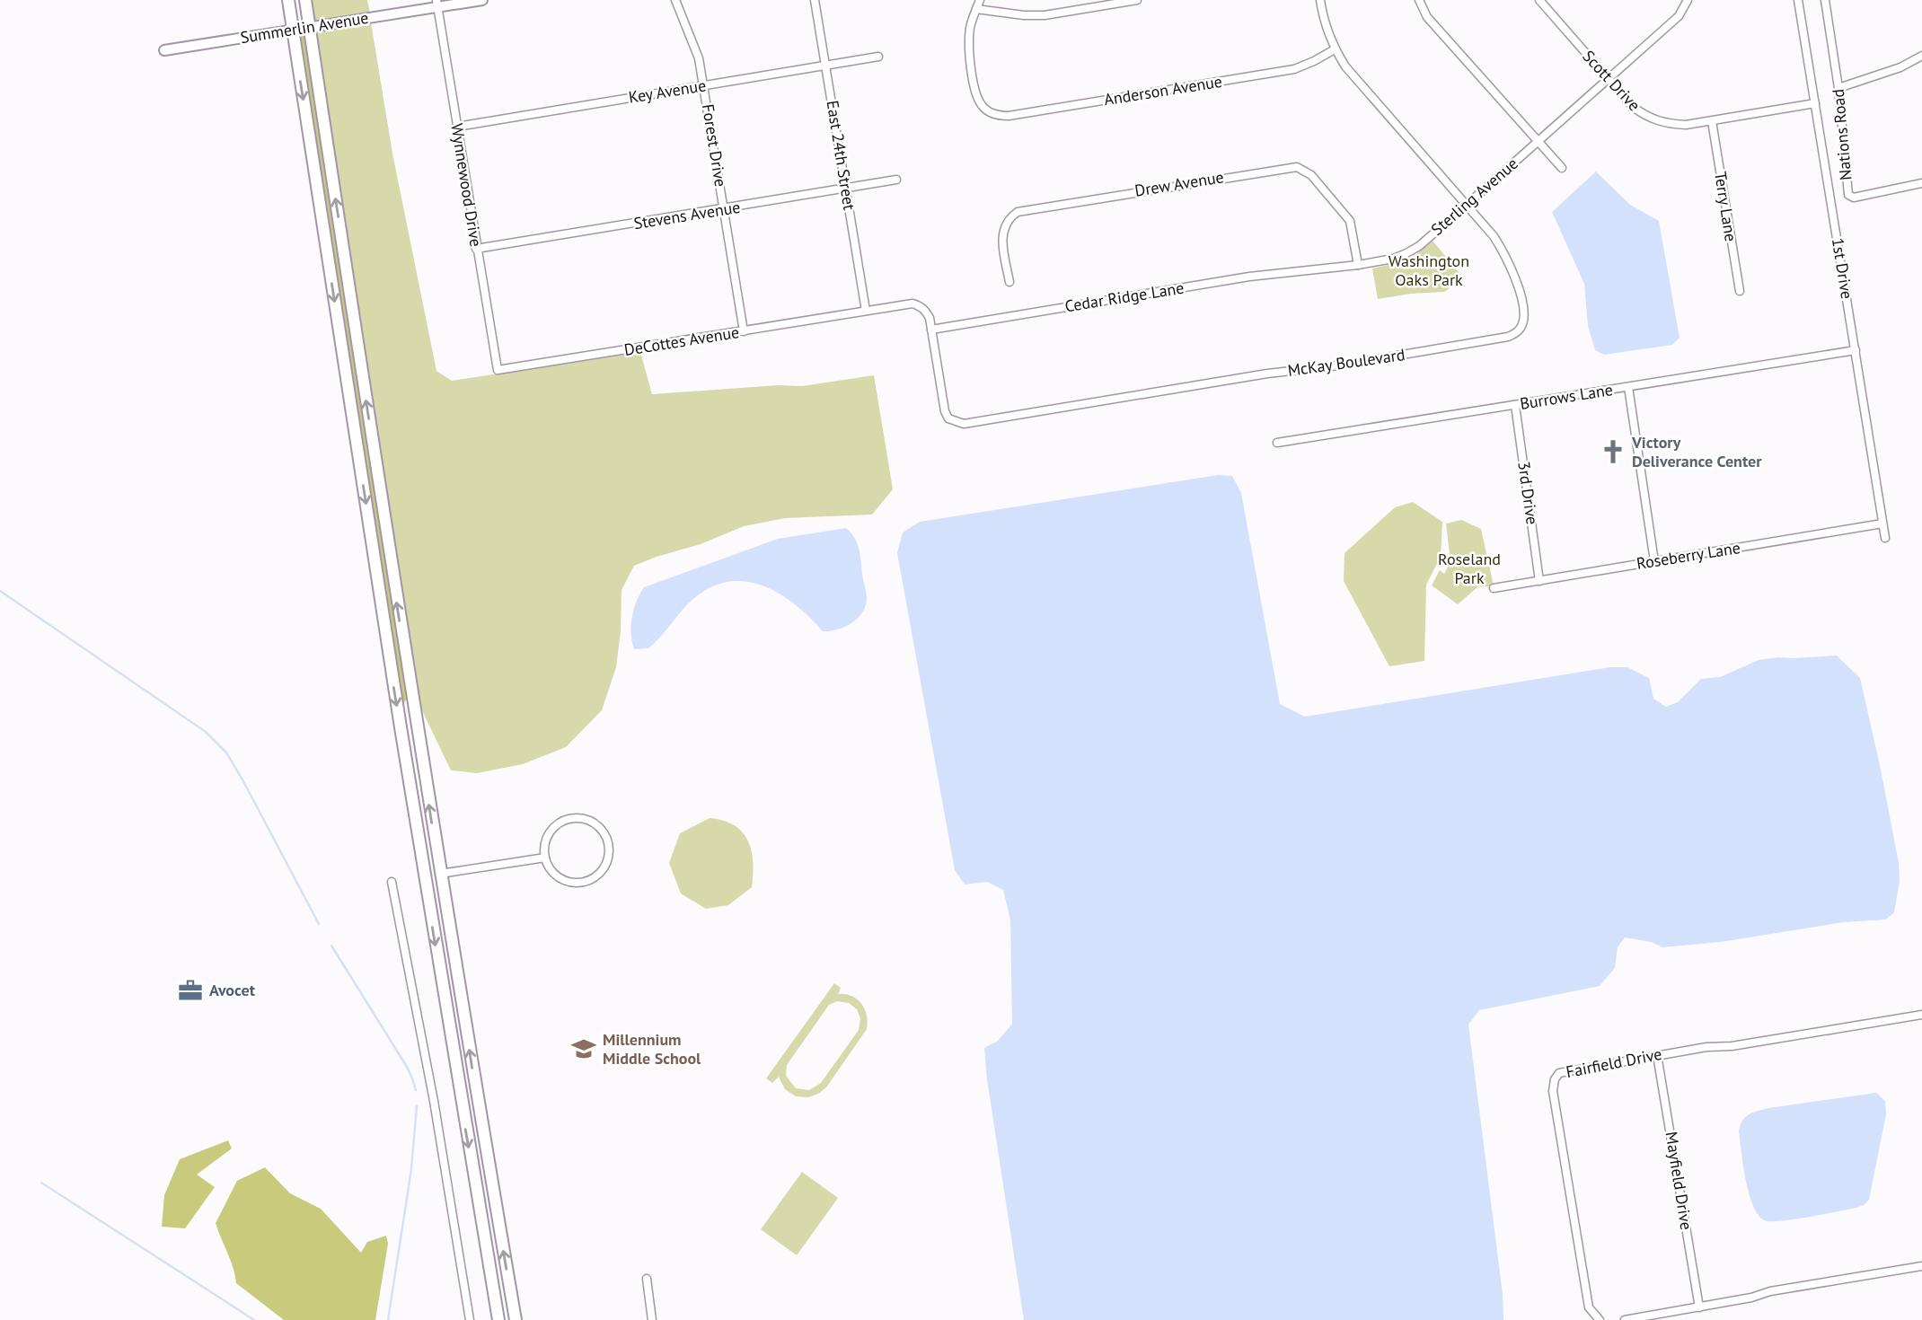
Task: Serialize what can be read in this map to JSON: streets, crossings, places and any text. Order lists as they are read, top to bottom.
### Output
{
  "streets": {
    "street": [
      "Summerlin Avenue",
      "Scott Drive",
      "Anderson Avenue",
      "Key Avenue",
      "Nations Road",
      "Forest Drive",
      "East 24th Street",
      "Drew Avenue",
      "Wynnewood Drive",
      "Sterling Avenue",
      "Terry Lane",
      "Stevens Avenue",
      "1st Drive",
      "Cedar Ridge Lane",
      "DeCottes Avenue",
      "McKay Boulevard",
      "Burrows Lane",
      "3rd Drive",
      "Roseberry Lane",
      "Fairfield Drive",
      "Mayfield Drive"
    ]
  },
  "crossings": [
    ["Summerlin Avenue", "Wynnewood Drive"],
    ["Scott Drive", "Sterling Avenue"],
    ["Scott Drive", "Terry Lane"],
    ["Scott Drive", "1st Drive"],
    ["Anderson Avenue", "McKay Boulevard"],
    ["Key Avenue", "Forest Drive"],
    ["Key Avenue", "East 24th Street"],
    ["Key Avenue", "Wynnewood Drive"],
    ["Forest Drive", "Stevens Avenue"],
    ["Forest Drive", "DeCottes Avenue"],
    ["East 24th Street", "Stevens Avenue"],
    ["East 24th Street", "DeCottes Avenue"],
    ["East 24th Street", "McKay Boulevard"],
    ["Drew Avenue", "Sterling Avenue"],
    ["Wynnewood Drive", "Stevens Avenue"],
    ["Wynnewood Drive", "DeCottes Avenue"],
    ["Sterling Avenue", "Cedar Ridge Lane"],
    ["Sterling Avenue", "McKay Boulevard"],
    ["1st Drive", "Burrows Lane"],
    ["1st Drive", "Roseberry Lane"],
    ["Cedar Ridge Lane", "McKay Boulevard"],
    ["DeCottes Avenue", "McKay Boulevard"],
    ["Burrows Lane", "3rd Drive"],
    ["3rd Drive", "Roseberry Lane"],
    ["Fairfield Drive", "Mayfield Drive"]
  ],
  "parks": ["Washington Oaks Park", "Roseland Park"],
  "places": {
    "church": ["Victory Deliverance Center"],
    "office": ["Avocet"],
    "school or university": ["Millennium Middle School"]
  }
}
